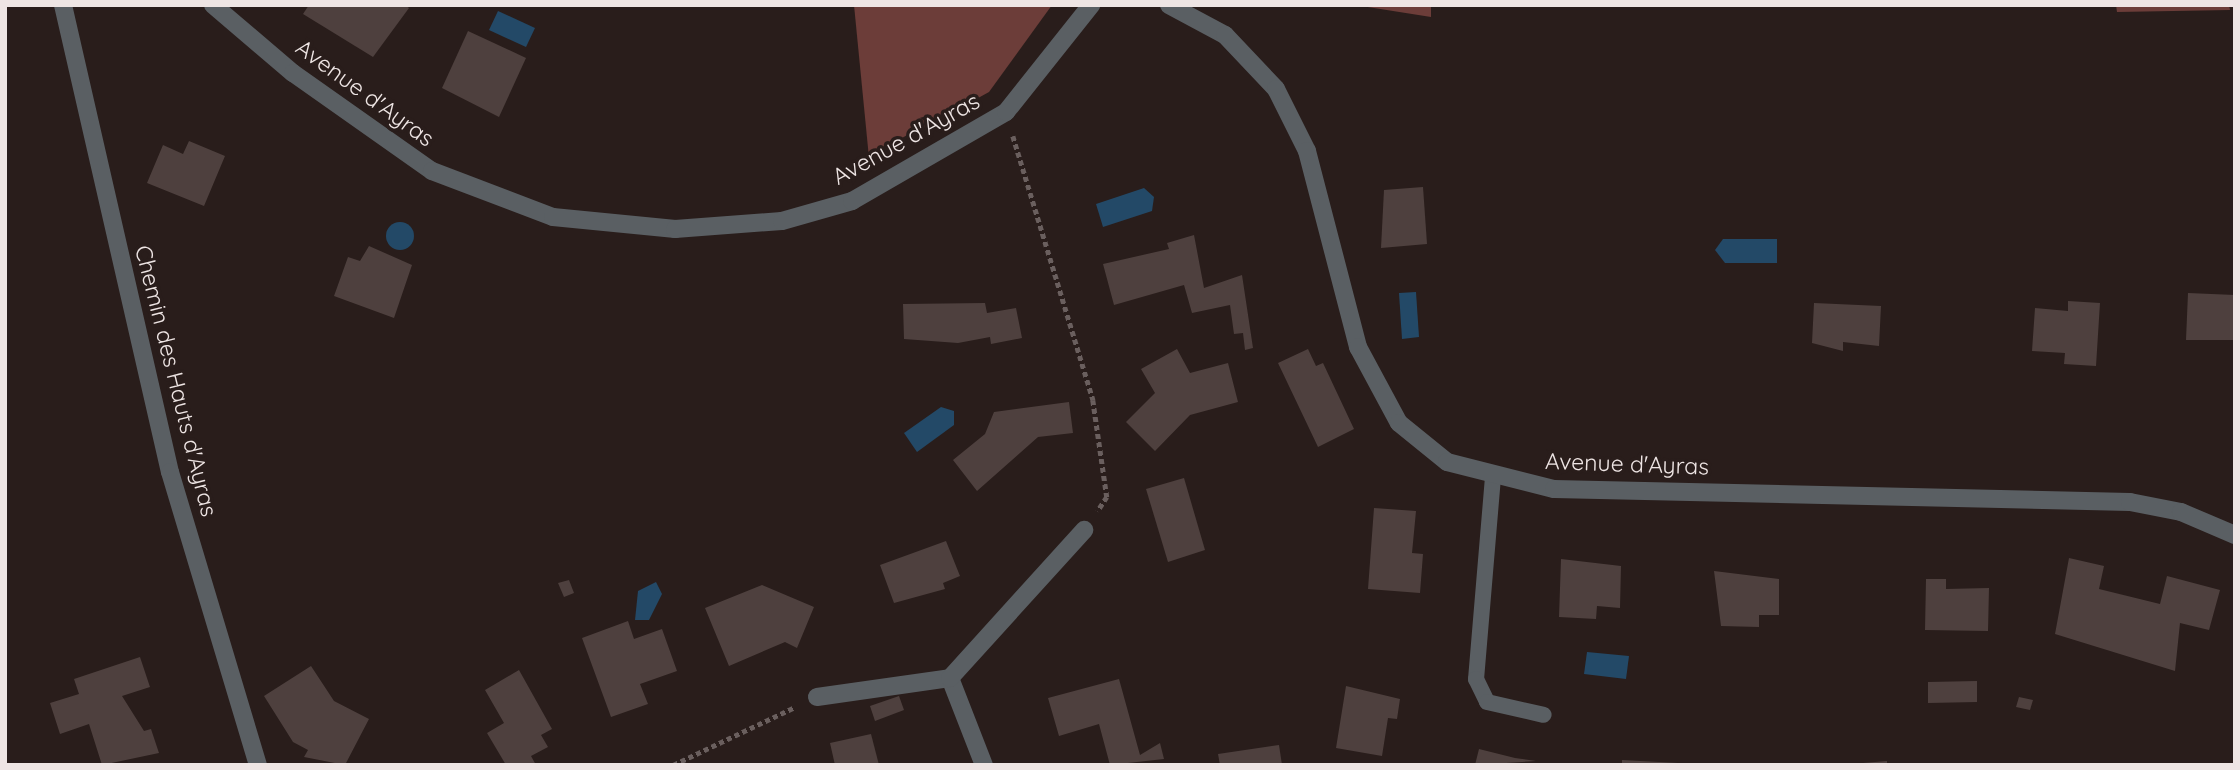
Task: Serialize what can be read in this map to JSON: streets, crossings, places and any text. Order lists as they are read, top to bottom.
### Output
{
  "streets": {
    "street": ["Avenue d'Ayras", "Chemin des Hauts d'Ayras"]
  }
}
